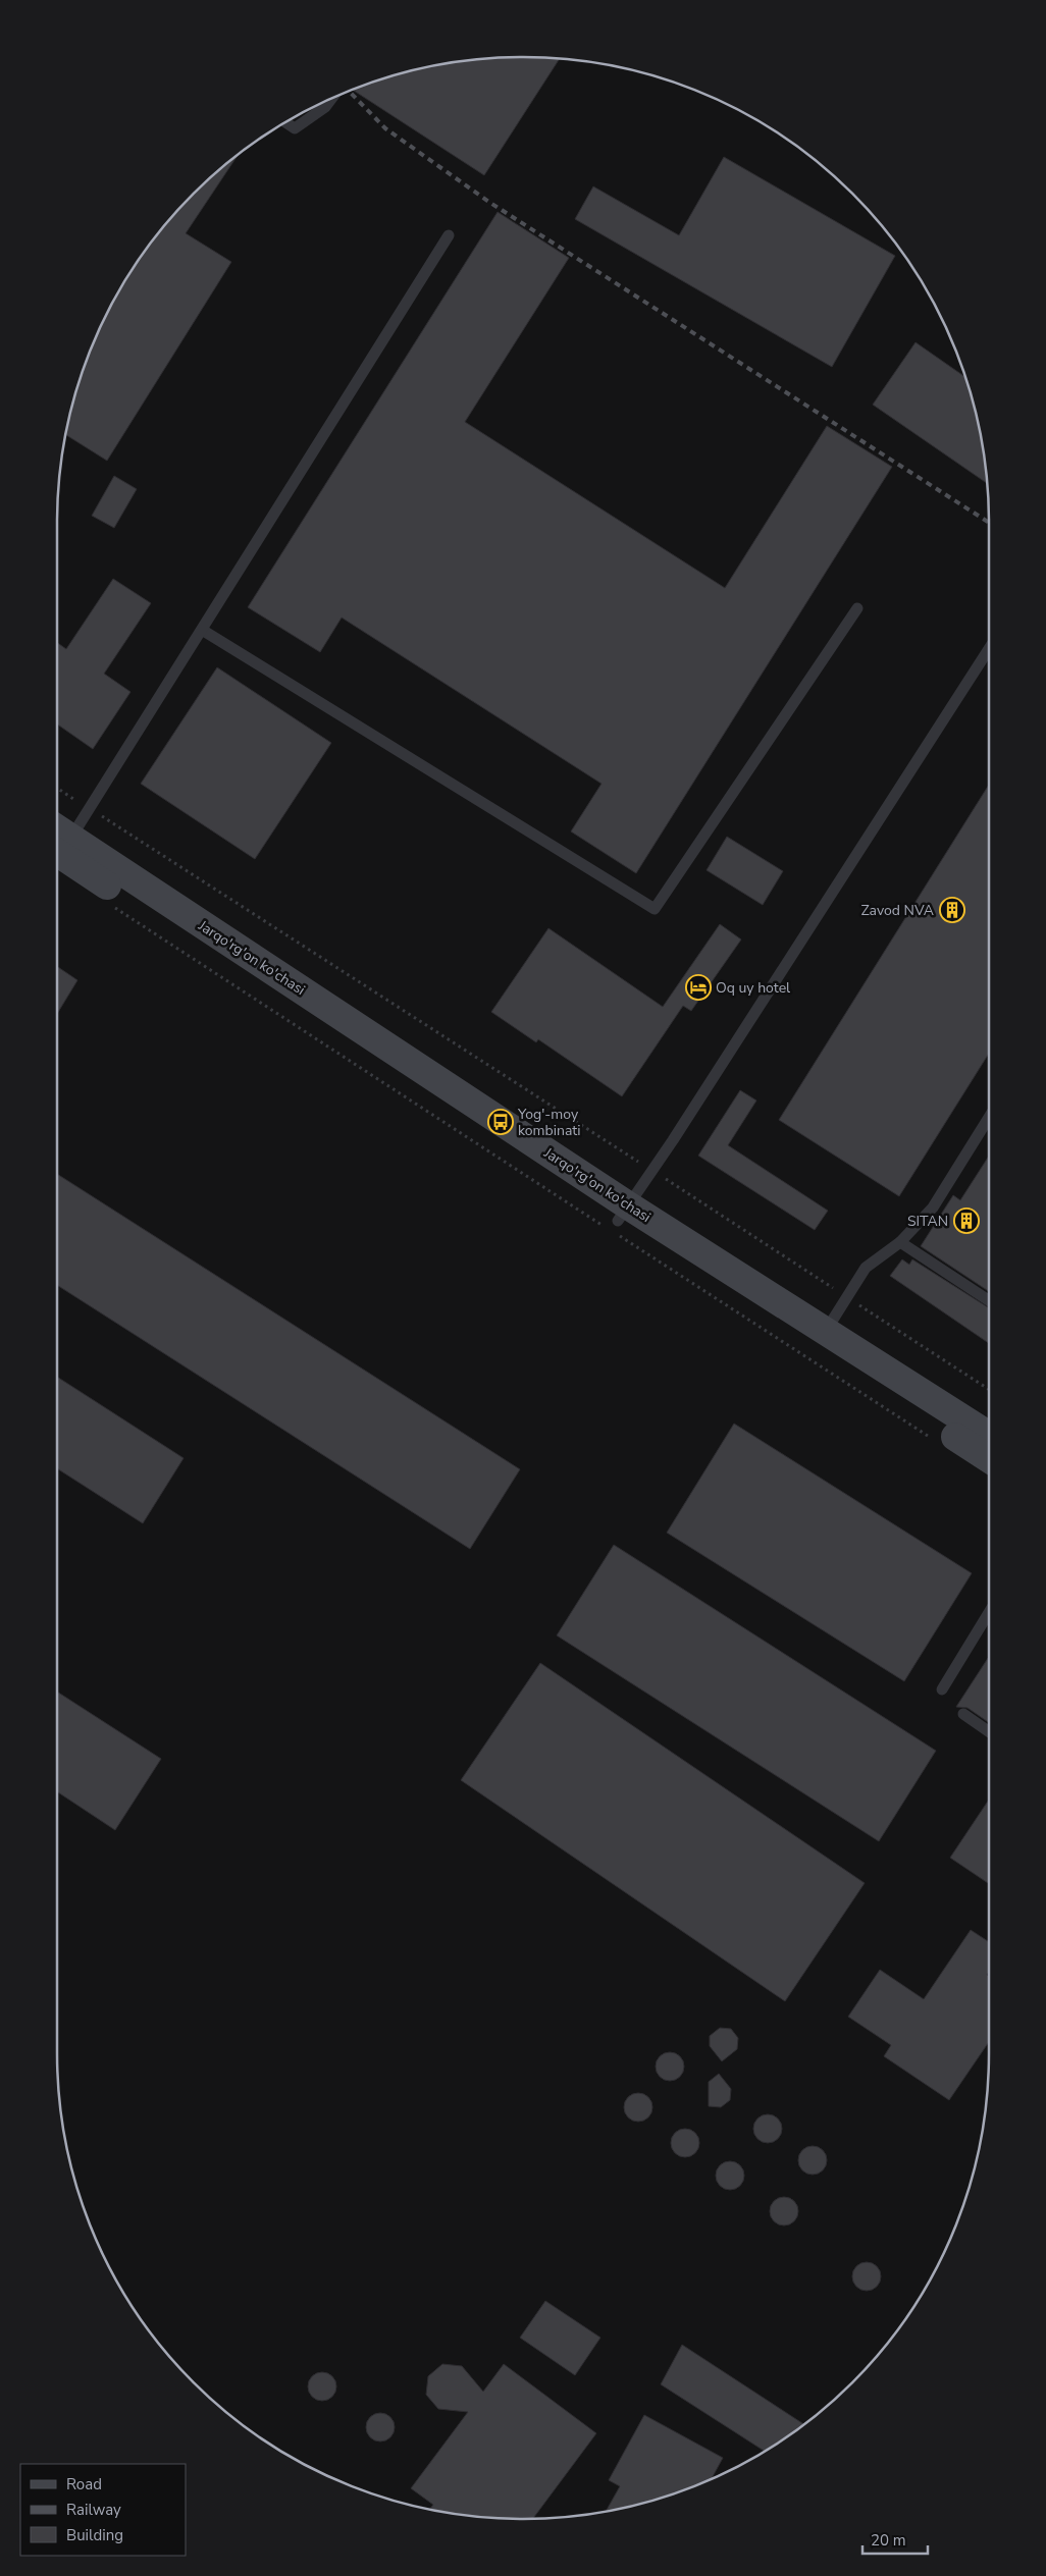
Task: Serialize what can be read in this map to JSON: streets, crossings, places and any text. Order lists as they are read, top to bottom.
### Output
{
  "streets": {
    "main road": ["Jarqo'rg'on ko'chasi"]
  },
  "places": {
    "building": ["Zavod NVA", "SITAN"],
    "hotel": ["Oq uy hotel"],
    "bus stop": ["Yog'-moy kombinati"]
  },
  "legend": ["Road", "Railway", "Building"],
  "scale_bar": "20 m"
}
